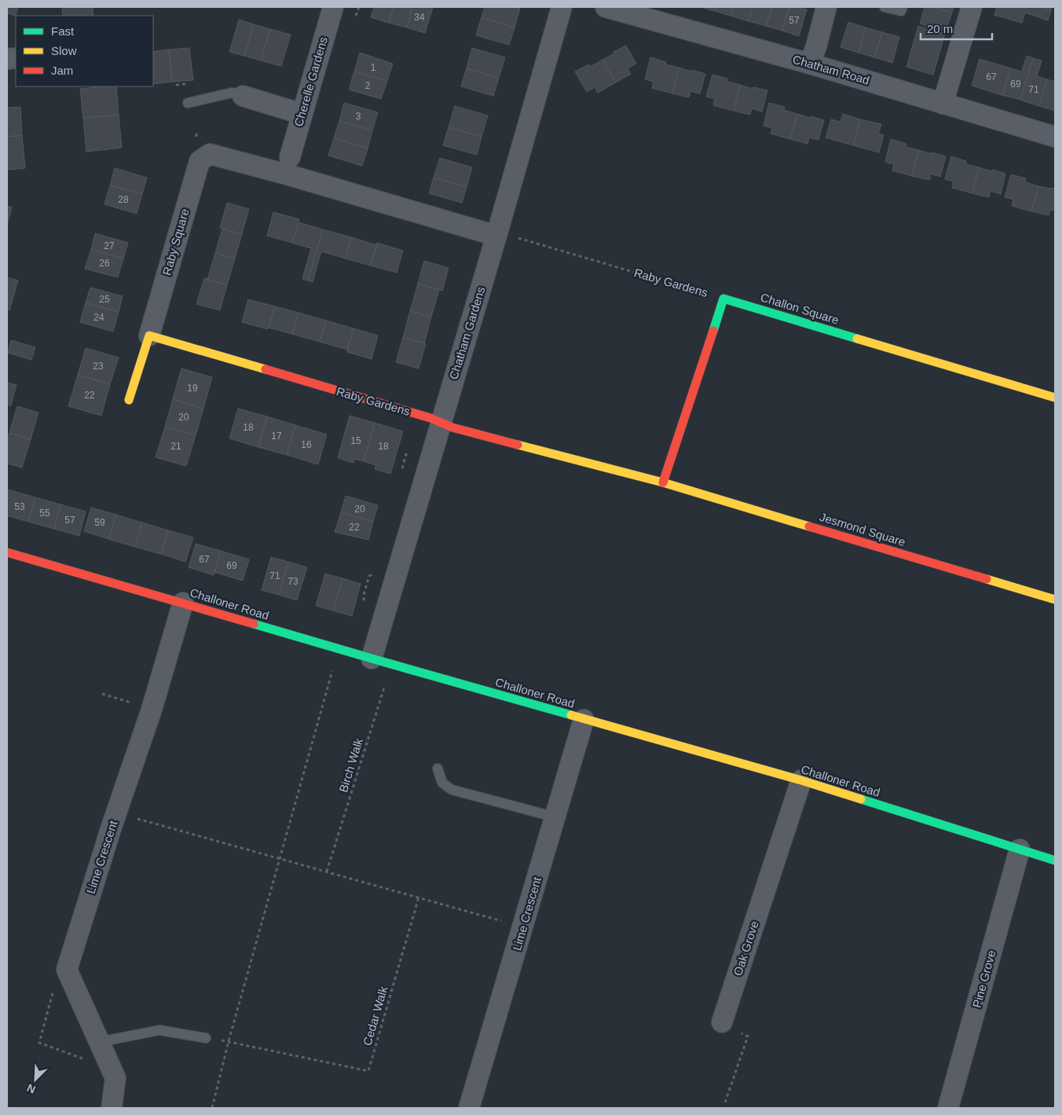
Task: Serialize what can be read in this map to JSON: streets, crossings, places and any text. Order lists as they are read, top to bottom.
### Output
{
  "streets": {
    "street": [
      "Chatham Road",
      "Cherelle Gardens",
      "Raby Square",
      "Raby Gardens",
      "Challon Square",
      "Chatham Gardens",
      "Jesmond Square",
      "Challoner Road",
      "Lime Crescent",
      "Oak Grove",
      "Pine Grove"
    ],
    "path": ["Birch Walk", "Cedar Walk"]
  },
  "crossings": [
    ["Raby Square", "Raby Gardens"],
    ["Raby Square", "Chatham Gardens"],
    ["Raby Gardens", "Challon Square"],
    ["Raby Gardens", "Chatham Gardens"],
    ["Raby Gardens", "Jesmond Square"],
    ["Chatham Gardens", "Challoner Road"],
    ["Challoner Road", "Birch Walk"],
    ["Challoner Road", "Lime Crescent"],
    ["Challoner Road", "Oak Grove"],
    ["Challoner Road", "Pine Grove"]
  ],
  "house_numbers": [
    "34",
    "57",
    "1",
    "67",
    "69",
    "2",
    "71",
    "3",
    "28",
    "27",
    "26",
    "25",
    "24",
    "23",
    "19",
    "22",
    "20",
    "18",
    "17",
    "15",
    "16",
    "21",
    "18",
    "53",
    "20",
    "55",
    "57",
    "59",
    "22",
    "67",
    "69",
    "71",
    "73"
  ],
  "legend": ["Fast", "Slow", "Jam"],
  "scale_bar": "20 m",
  "north": "bottom left"
}
